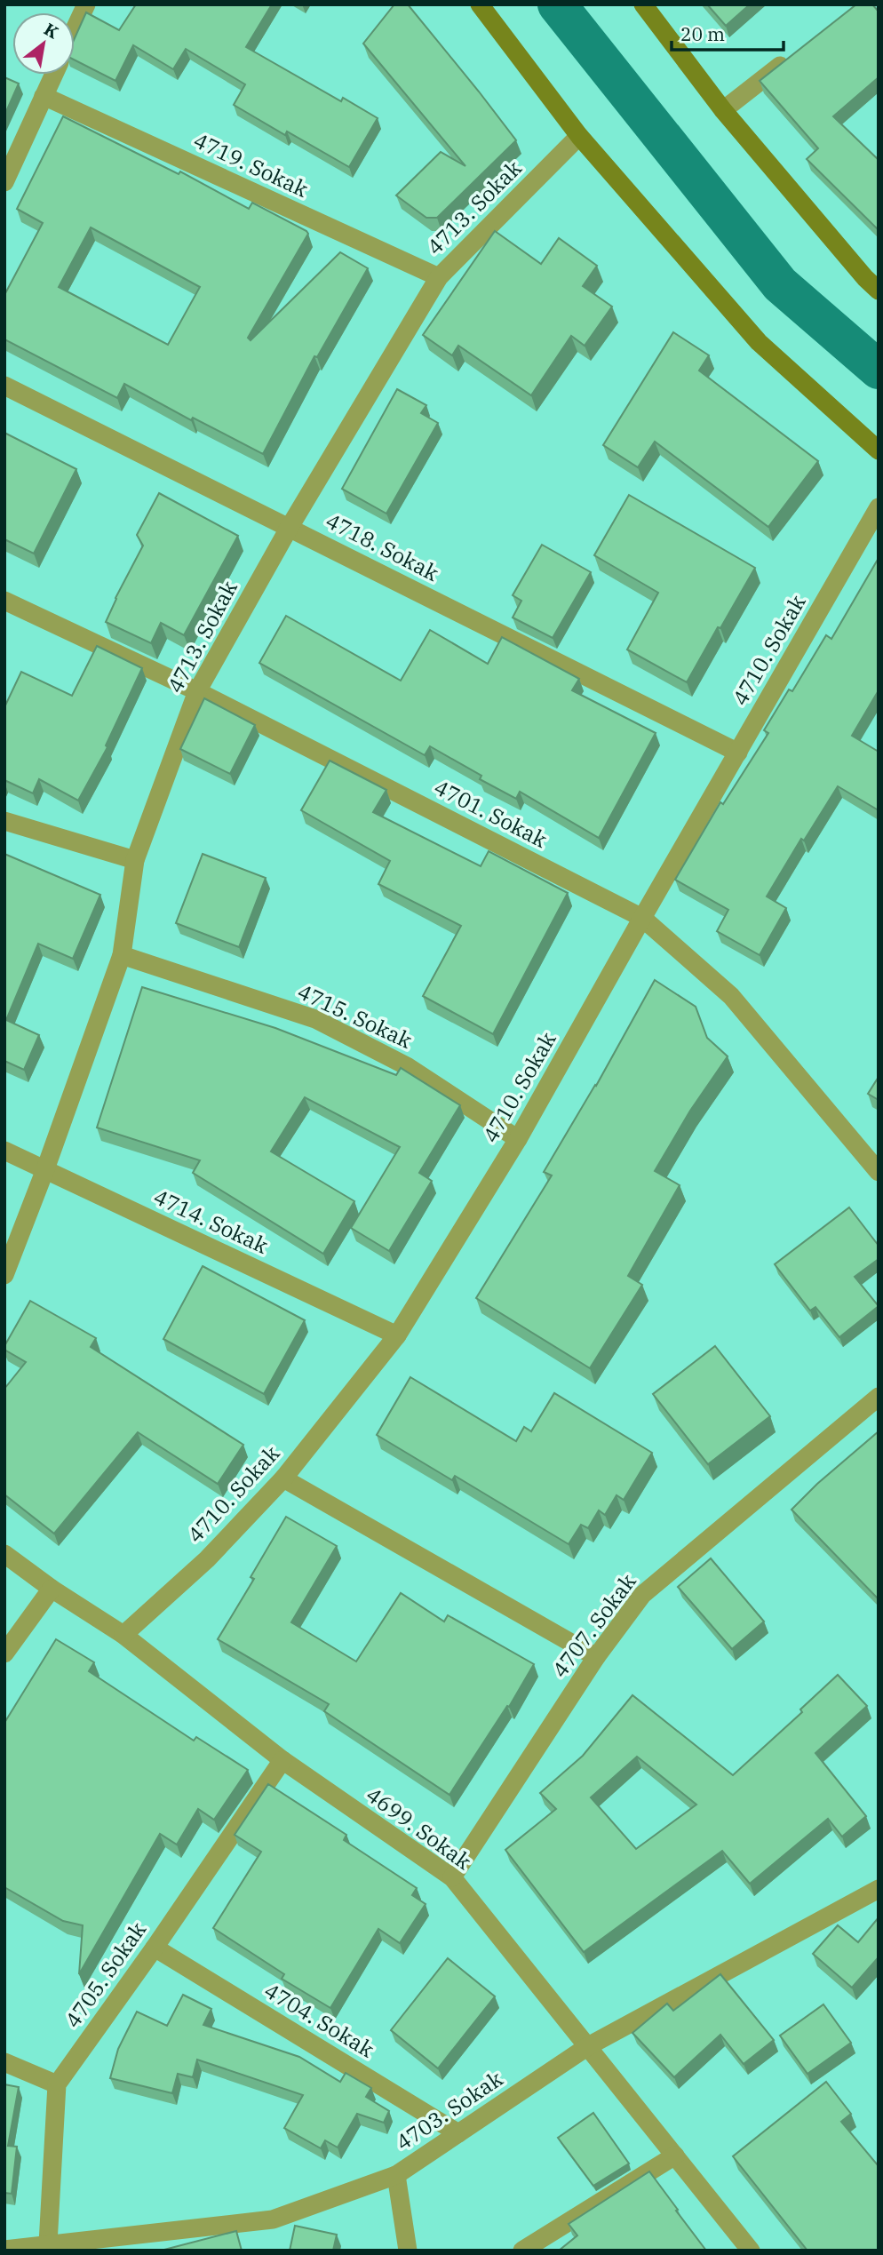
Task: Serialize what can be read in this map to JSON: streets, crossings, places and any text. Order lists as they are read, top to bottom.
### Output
{
  "streets": {
    "street": [
      "4719. Sokak",
      "4713. Sokak",
      "4718. Sokak",
      "4710. Sokak",
      "4701. Sokak",
      "4715. Sokak",
      "4714. Sokak",
      "4707. Sokak",
      "4699. Sokak",
      "4705. Sokak",
      "4704. Sokak",
      "4703. Sokak"
    ]
  },
  "crossings": [
    ["4719. Sokak", "4713. Sokak"],
    ["4713. Sokak", "4718. Sokak"],
    ["4713. Sokak", "4701. Sokak"],
    ["4713. Sokak", "4715. Sokak"],
    ["4713. Sokak", "4714. Sokak"],
    ["4718. Sokak", "4710. Sokak"],
    ["4710. Sokak", "4701. Sokak"],
    ["4710. Sokak", "4715. Sokak"],
    ["4710. Sokak", "4714. Sokak"],
    ["4710. Sokak", "4699. Sokak"],
    ["4707. Sokak", "4699. Sokak"],
    ["4699. Sokak", "4705. Sokak"],
    ["4699. Sokak", "4703. Sokak"],
    ["4705. Sokak", "4704. Sokak"],
    ["4704. Sokak", "4703. Sokak"]
  ],
  "scale_bar": "20 m",
  "north": "top right"
}
